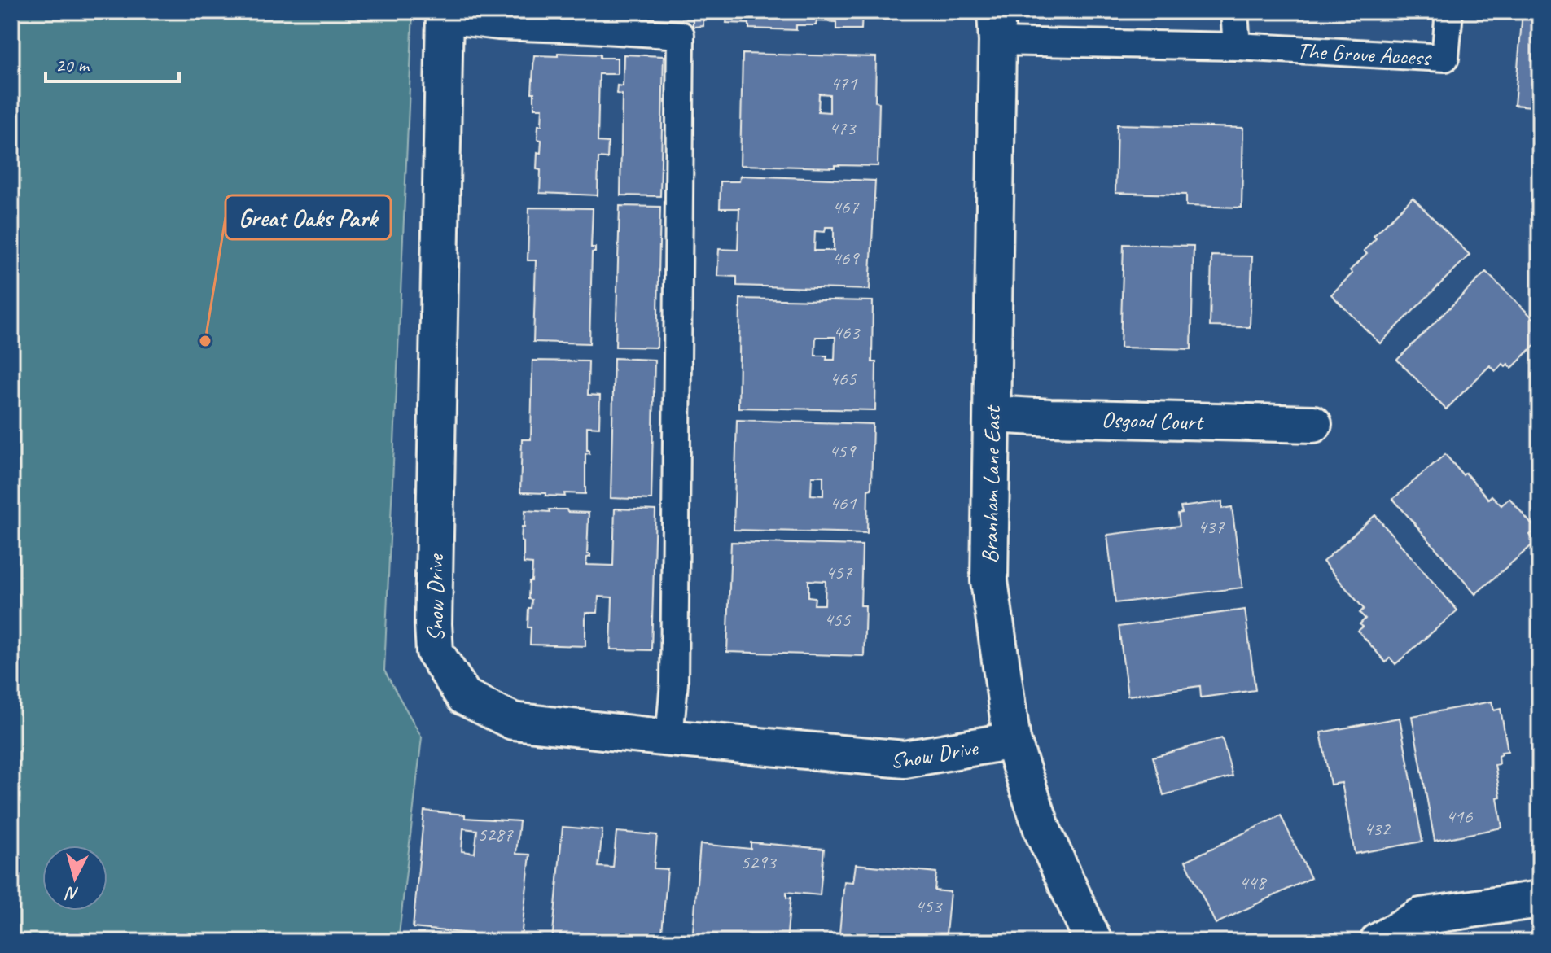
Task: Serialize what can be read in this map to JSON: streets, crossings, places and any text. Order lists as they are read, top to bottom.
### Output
{
  "streets": {
    "street": ["Osgood Court", "Branham Lane East", "Snow Drive"],
    "lane": ["The Grove Access"]
  },
  "crossings": [
    ["The Grove Access", "Branham Lane East"],
    ["Osgood Court", "Branham Lane East"],
    ["Branham Lane East", "Snow Drive"]
  ],
  "places": ["Great Oaks Park"],
  "house_numbers": [
    "471",
    "473",
    "467",
    "469",
    "463",
    "465",
    "459",
    "461",
    "437",
    "457",
    "455",
    "416",
    "432",
    "5287",
    "5293",
    "448",
    "453"
  ],
  "scale_bar": "20 m",
  "north": "bottom"
}
